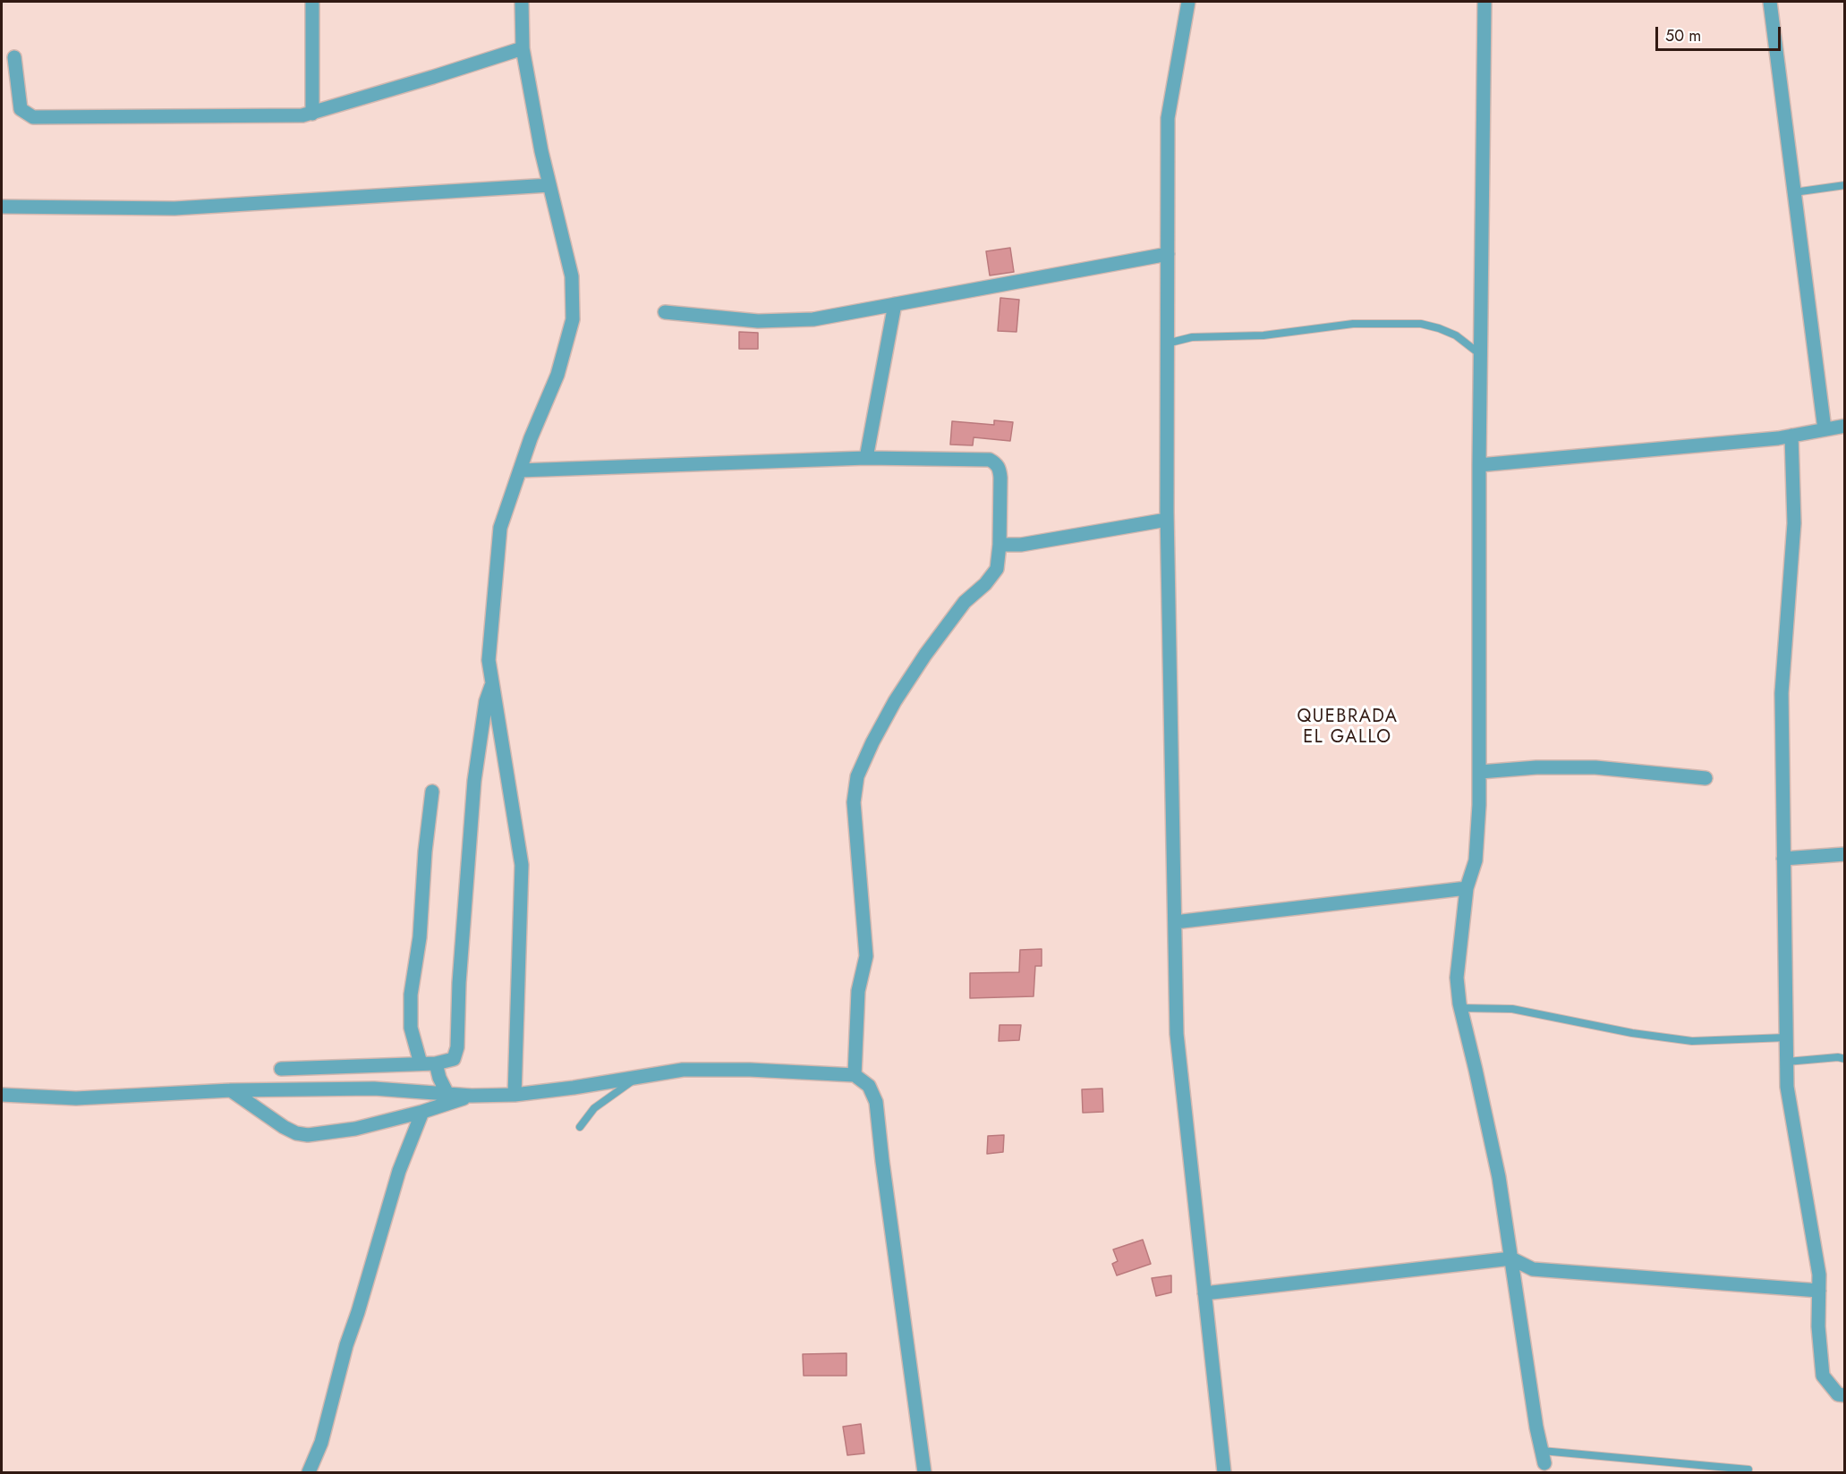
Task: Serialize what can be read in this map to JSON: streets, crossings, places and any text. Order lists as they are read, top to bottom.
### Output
{
  "districts": ["QUEBRADA EL GALLO"],
  "scale_bar": "50 m"
}
